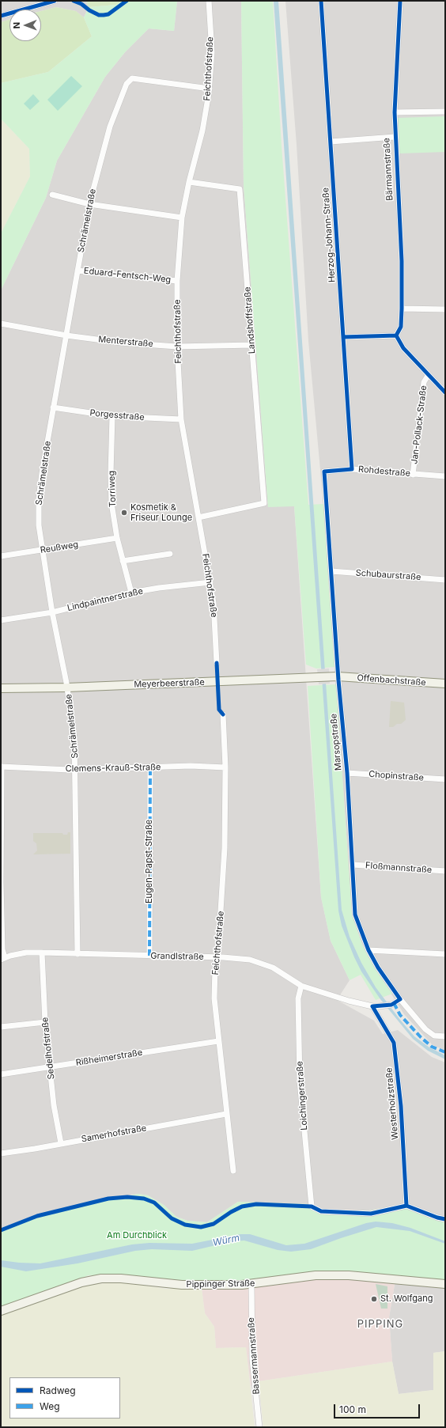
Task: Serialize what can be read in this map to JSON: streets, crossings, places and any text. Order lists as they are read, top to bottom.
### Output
{
  "streets": {
    "main road": ["Offenbachstraße", "Meyerbeerstraße", "Pippinger Straße"],
    "street": [
      "Feichthofstraße",
      "Bärmannstraße",
      "Schrämelstraße",
      "Herzog-Johann-Straße",
      "Eduard-Fentsch-Weg",
      "Landshoffstraße",
      "Menterstraße",
      "Porgesstraße",
      "Jan-Pollack-Straße",
      "Rohdestraße",
      "Torriweg",
      "Reußweg",
      "Schubaurstraße",
      "Lindpaintnerstraße",
      "Marsopstraße",
      "Clemens-Krauß-Straße",
      "Chopinstraße",
      "Eugen-Papst-Straße",
      "Floßmannstraße",
      "Grandlstraße",
      "Sedelhofstraße",
      "Rißheimerstraße",
      "Loichingerstraße",
      "Westerholzstraße",
      "Samerhofstraße",
      "Bassermannstraße"
    ]
  },
  "crossings": [
    ["Feichthofstraße", "Schrämelstraße"],
    ["Feichthofstraße", "Eduard-Fentsch-Weg"],
    ["Feichthofstraße", "Landshoffstraße"],
    ["Feichthofstraße", "Menterstraße"],
    ["Feichthofstraße", "Porgesstraße"],
    ["Feichthofstraße", "Lindpaintnerstraße"],
    ["Feichthofstraße", "Clemens-Krauß-Straße"],
    ["Feichthofstraße", "Grandlstraße"],
    ["Feichthofstraße", "Rißheimerstraße"],
    ["Feichthofstraße", "Samerhofstraße"],
    ["Schrämelstraße", "Eduard-Fentsch-Weg"],
    ["Schrämelstraße", "Menterstraße"],
    ["Schrämelstraße", "Porgesstraße"],
    ["Schrämelstraße", "Reußweg"],
    ["Schrämelstraße", "Lindpaintnerstraße"],
    ["Schrämelstraße", "Meyerbeerstraße"],
    ["Schrämelstraße", "Clemens-Krauß-Straße"],
    ["Schrämelstraße", "Grandlstraße"],
    ["Herzog-Johann-Straße", "Rohdestraße"],
    ["Landshoffstraße", "Menterstraße"],
    ["Porgesstraße", "Torriweg"],
    ["Jan-Pollack-Straße", "Rohdestraße"],
    ["Rohdestraße", "Marsopstraße"],
    ["Torriweg", "Reußweg"],
    ["Torriweg", "Lindpaintnerstraße"],
    ["Schubaurstraße", "Marsopstraße"],
    ["Offenbachstraße", "Meyerbeerstraße"],
    ["Offenbachstraße", "Marsopstraße"],
    ["Meyerbeerstraße", "Marsopstraße"],
    ["Marsopstraße", "Chopinstraße"],
    ["Marsopstraße", "Floßmannstraße"],
    ["Marsopstraße", "Grandlstraße"],
    ["Clemens-Krauß-Straße", "Eugen-Papst-Straße"],
    ["Eugen-Papst-Straße", "Grandlstraße"],
    ["Grandlstraße", "Sedelhofstraße"],
    ["Grandlstraße", "Loichingerstraße"],
    ["Grandlstraße", "Westerholzstraße"],
    ["Sedelhofstraße", "Rißheimerstraße"],
    ["Sedelhofstraße", "Samerhofstraße"],
    ["Loichingerstraße", "Westerholzstraße"],
    ["Pippinger Straße", "Bassermannstraße"]
  ],
  "districts": ["PIPPING"],
  "water": ["Würm"],
  "parks": ["Am Durchblick"],
  "places": ["Kosmetik & Friseur Lounge", "St. Wolfgang"],
  "legend": ["Radweg", "Weg"],
  "scale_bar": "100 m",
  "north": "left"
}
